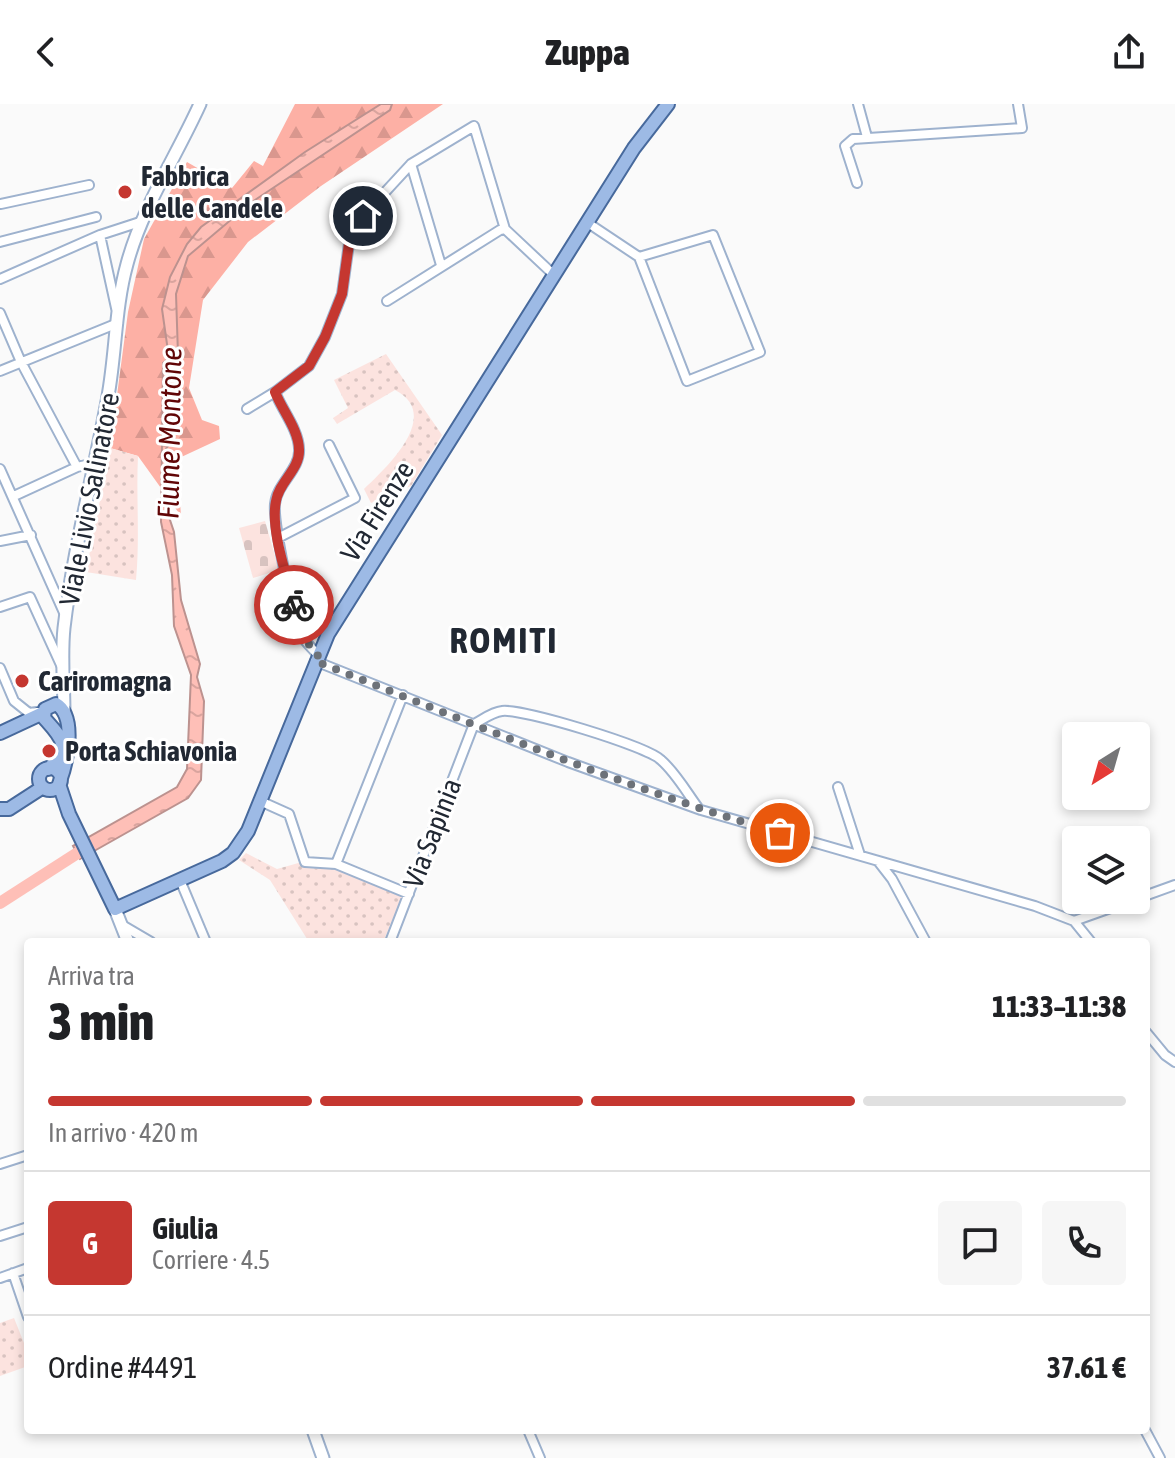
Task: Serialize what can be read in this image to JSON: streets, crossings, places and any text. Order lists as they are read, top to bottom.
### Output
{
  "streets": {
    "main road": ["Viale Livio Salinatore", "Via Firenze"],
    "street": ["Via Sapinia"]
  },
  "districts": ["ROMITI"],
  "water": ["Fiume Montone"],
  "places": ["Fabbrica delle Candele", "Cariromagna", "Porta Schiavonia"],
  "north": "bottom left",
  "page": {
    "header": "Zuppa",
    "heading": ["3 min", "Arriva tra", "11:33–11:38"],
    "panel": [
      "Giulia",
      "Corriere · 4.5",
      "Ordine #4491",
      "37.61 €"
    ],
    "bar": "In arrivo · 420 m",
    "round": "G"
  }
}
